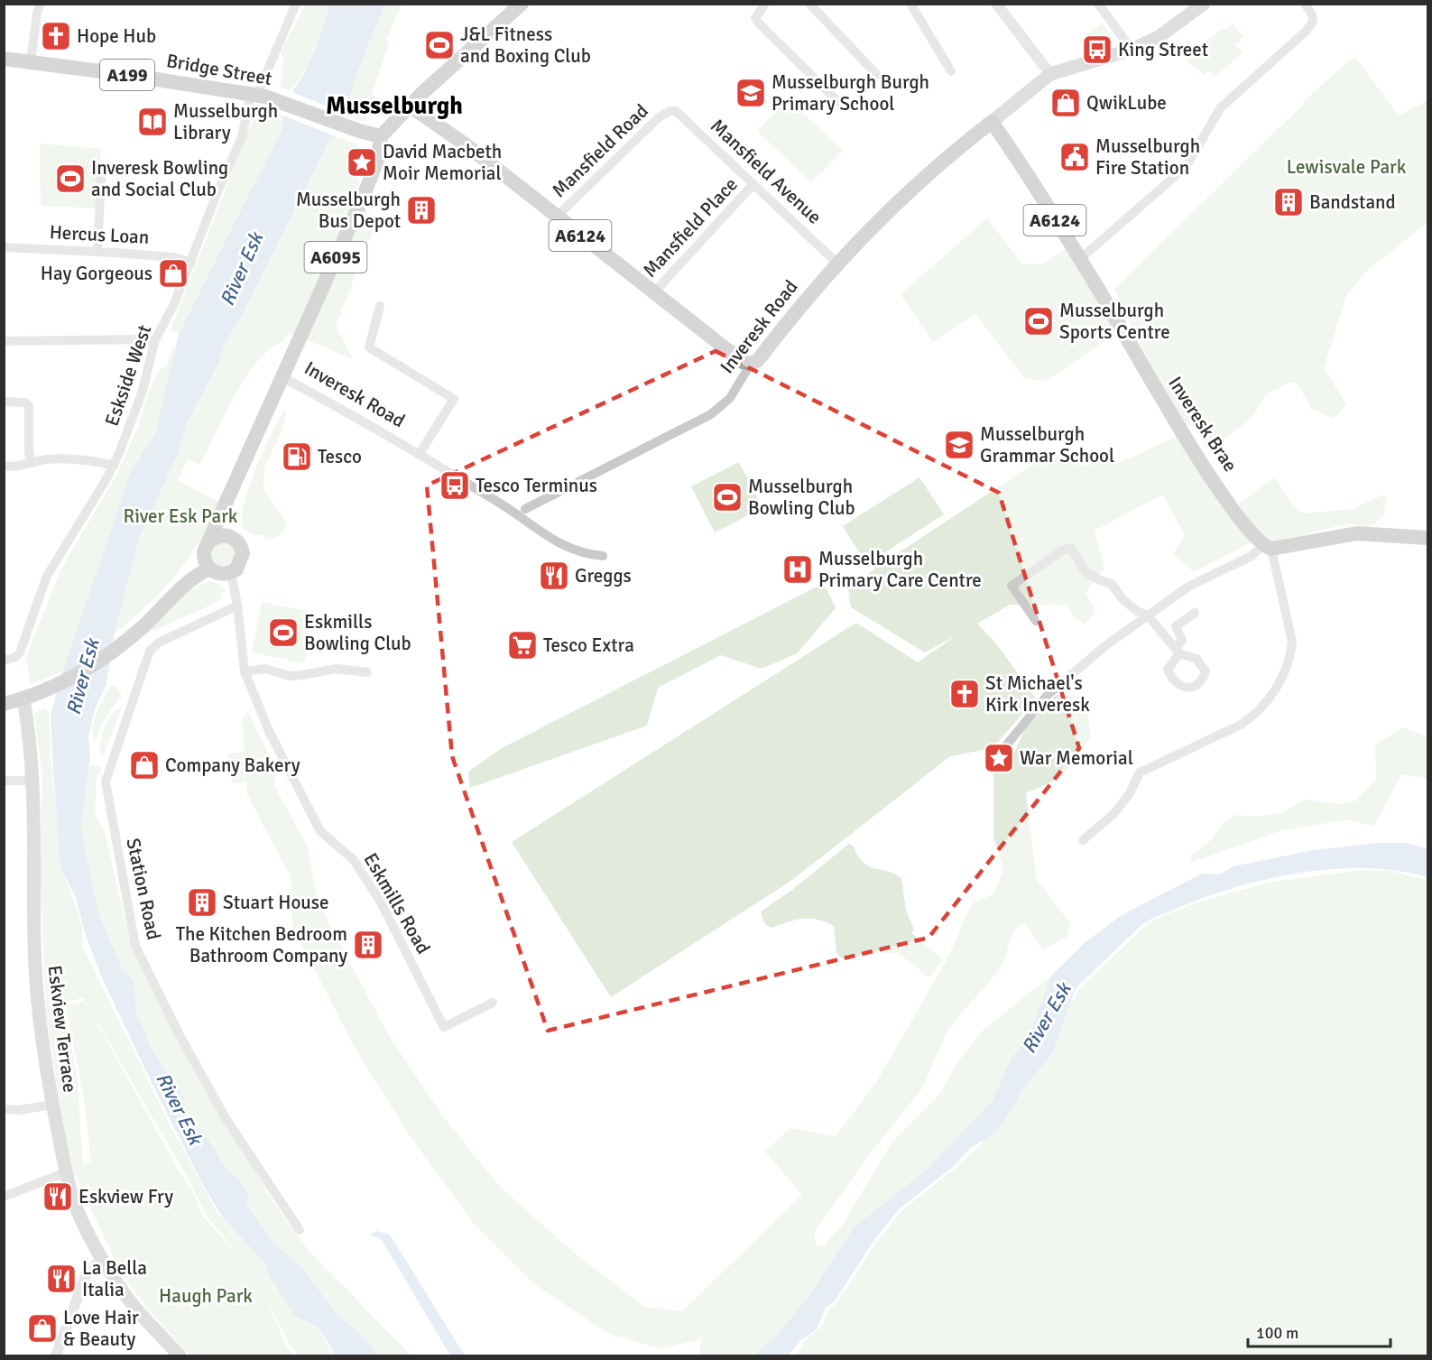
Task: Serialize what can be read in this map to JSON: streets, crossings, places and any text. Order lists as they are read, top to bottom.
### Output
{
  "streets": {
    "main road": [
      "Bridge Street",
      "A199",
      "A6124",
      "A6095",
      "Inveresk Road",
      "Inveresk Brae",
      "Eskview Terrace"
    ],
    "street": [
      "Mansfield Road",
      "Mansfield Avenue",
      "Mansfield Place",
      "Hercus Loan",
      "Eskside West",
      "Station Road",
      "Eskmills Road"
    ]
  },
  "crossings": [
    ["Bridge Street", "A6095"],
    ["Bridge Street", "Eskside West"],
    ["Mansfield Road", "Mansfield Avenue"],
    ["Mansfield Road", "A6124"],
    ["Mansfield Avenue", "Mansfield Place"],
    ["Mansfield Avenue", "Inveresk Road"],
    ["A6124", "Mansfield Place"],
    ["A6124", "Inveresk Road"],
    ["A6124", "Inveresk Brae"],
    ["Hercus Loan", "Eskside West"],
    ["A6095", "Inveresk Road"],
    ["Station Road", "Eskmills Road"]
  ],
  "districts": ["Musselburgh"],
  "water": ["River Esk"],
  "parks": ["Lewisvale Park", "River Esk Park", "Haugh Park"],
  "places": {
    "church": ["Hope Hub", "St Michael's Kirk Inveresk"],
    "sports": [
      "J&L Fitness and Boxing Club",
      "Inveresk Bowling and Social Club",
      "Musselburgh Sports Centre",
      "Musselburgh Bowling Club",
      "Eskmills Bowling Club"
    ],
    "bus stop": ["King Street", "Tesco Terminus"],
    "school or university": ["Musselburgh Burgh Primary School", "Musselburgh Grammar School"],
    "shop": [
      "QwikLube",
      "Hay Gorgeous",
      "Company Bakery",
      "Love Hair & Beauty"
    ],
    "library": ["Musselburgh Library"],
    "public building": ["Musselburgh Fire Station"],
    "place": ["David Macbeth Moir Memorial", "War Memorial"],
    "building": [
      "Bandstand",
      "Musselburgh Bus Depot",
      "Stuart House",
      "The Kitchen Bedroom Bathroom Company"
    ],
    "fuel station": ["Tesco"],
    "hospital": ["Musselburgh Primary Care Centre"],
    "restaurant": ["Greggs", "Eskview Fry", "La Bella Italia"],
    "supermarket": ["Tesco Extra"]
  },
  "scale_bar": "100 m"
}
